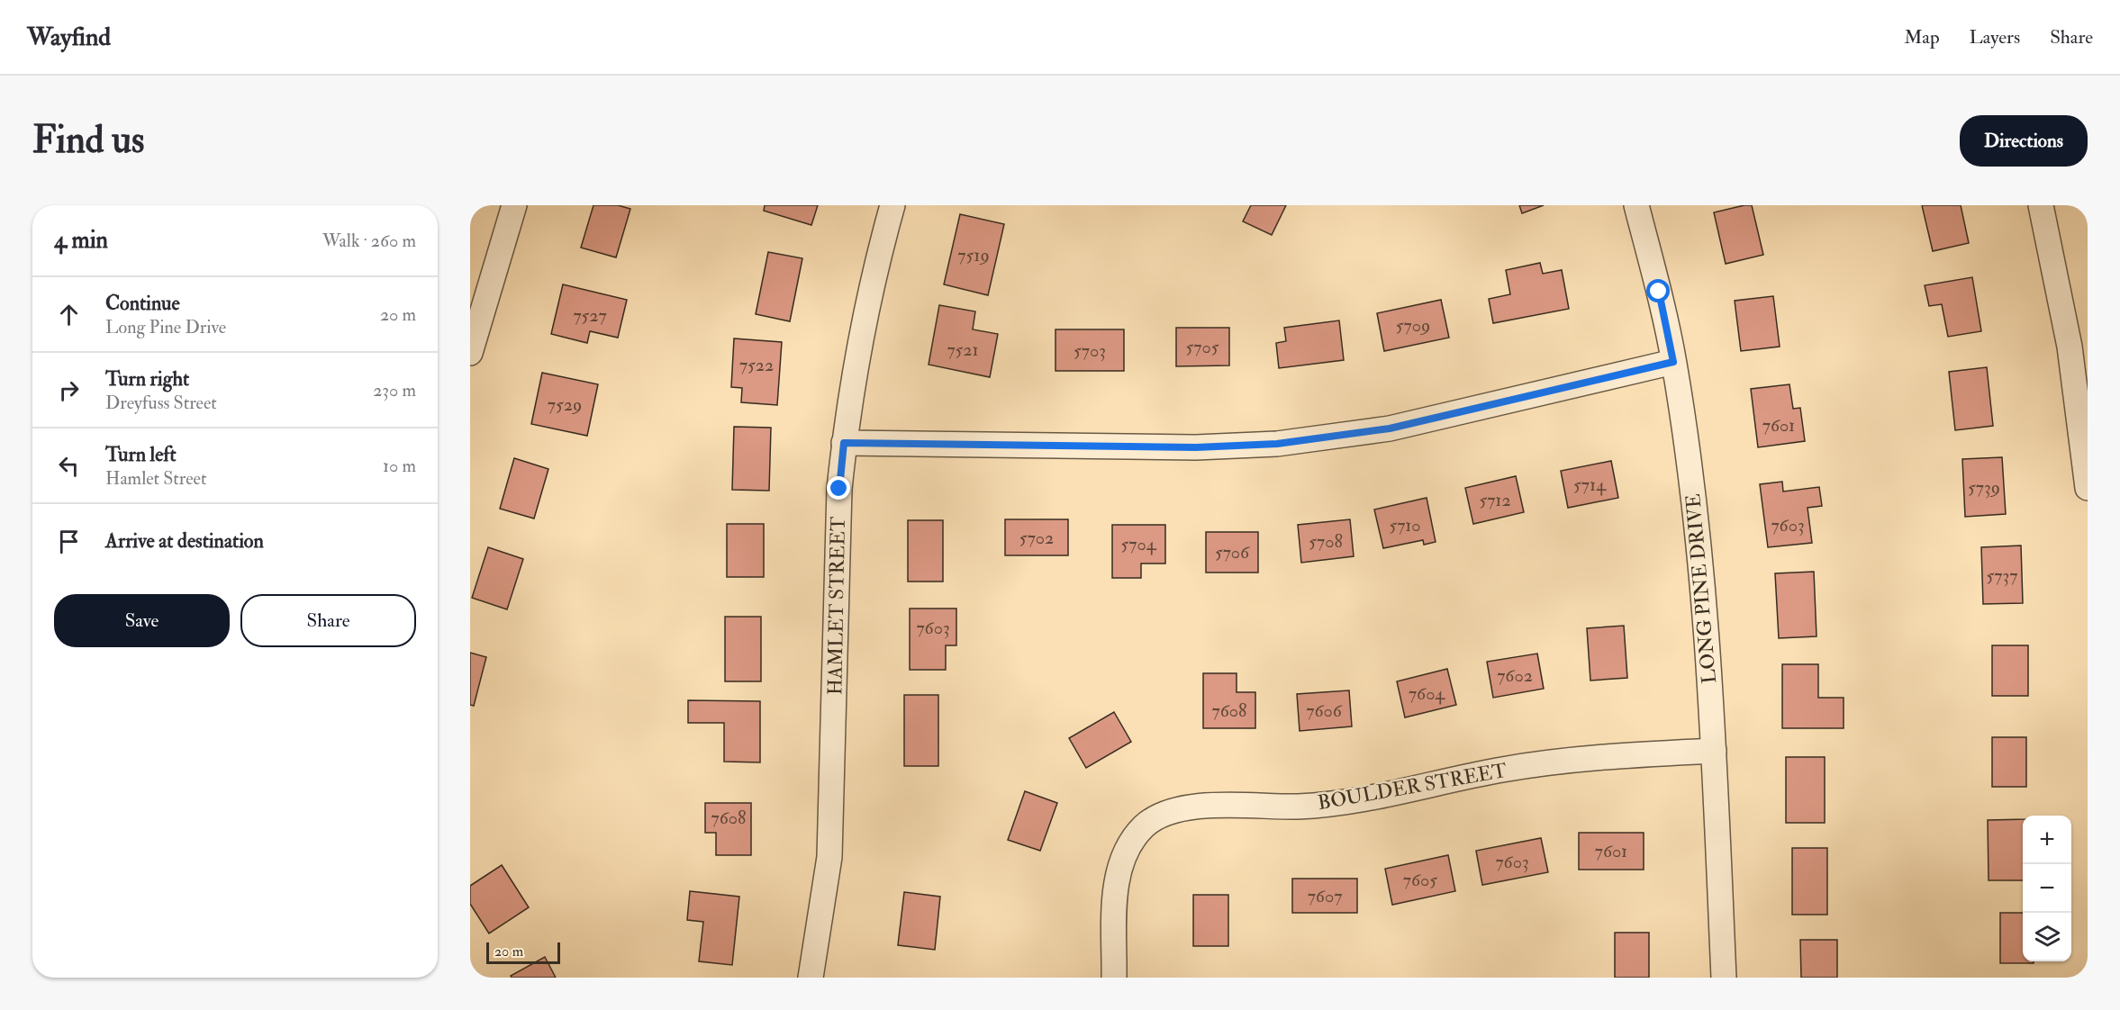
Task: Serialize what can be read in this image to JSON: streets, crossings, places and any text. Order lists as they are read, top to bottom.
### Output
{
  "streets": {
    "street": ["LONG PINE DRIVE", "HAMLET STREET", "BOULDER STREET"]
  },
  "crossings": [
    ["LONG PINE DRIVE", "BOULDER STREET"]
  ],
  "house_numbers": [
    "7519",
    "7527",
    "5709",
    "5705",
    "7521",
    "5703",
    "7522",
    "7529",
    "7601",
    "5714",
    "5739",
    "5712",
    "5710",
    "7603",
    "5702",
    "5708",
    "5704",
    "5706",
    "5737",
    "7603",
    "7602",
    "7604",
    "7608",
    "7606",
    "7608",
    "7601",
    "7603",
    "7605",
    "7607"
  ],
  "scale_bar": "20 m",
  "page": {
    "header": "Wayfind",
    "nav": ["Map", "Layers", "Share"],
    "buttons": [
      "Directions",
      ["Save", "Share"]
    ],
    "title": "Find us",
    "heading": ["4 min", "Walk · 260 m"],
    "list": [
      ["Continue", "Long Pine Drive", "20 m"],
      ["Turn right", "Dreyfuss Street", "230 m"],
      ["Turn left", "Hamlet Street", "10 m"],
      "Arrive at destination"
    ],
    "map_buttons": ["+", "−"],
    "scale": "20 m"
  }
}
